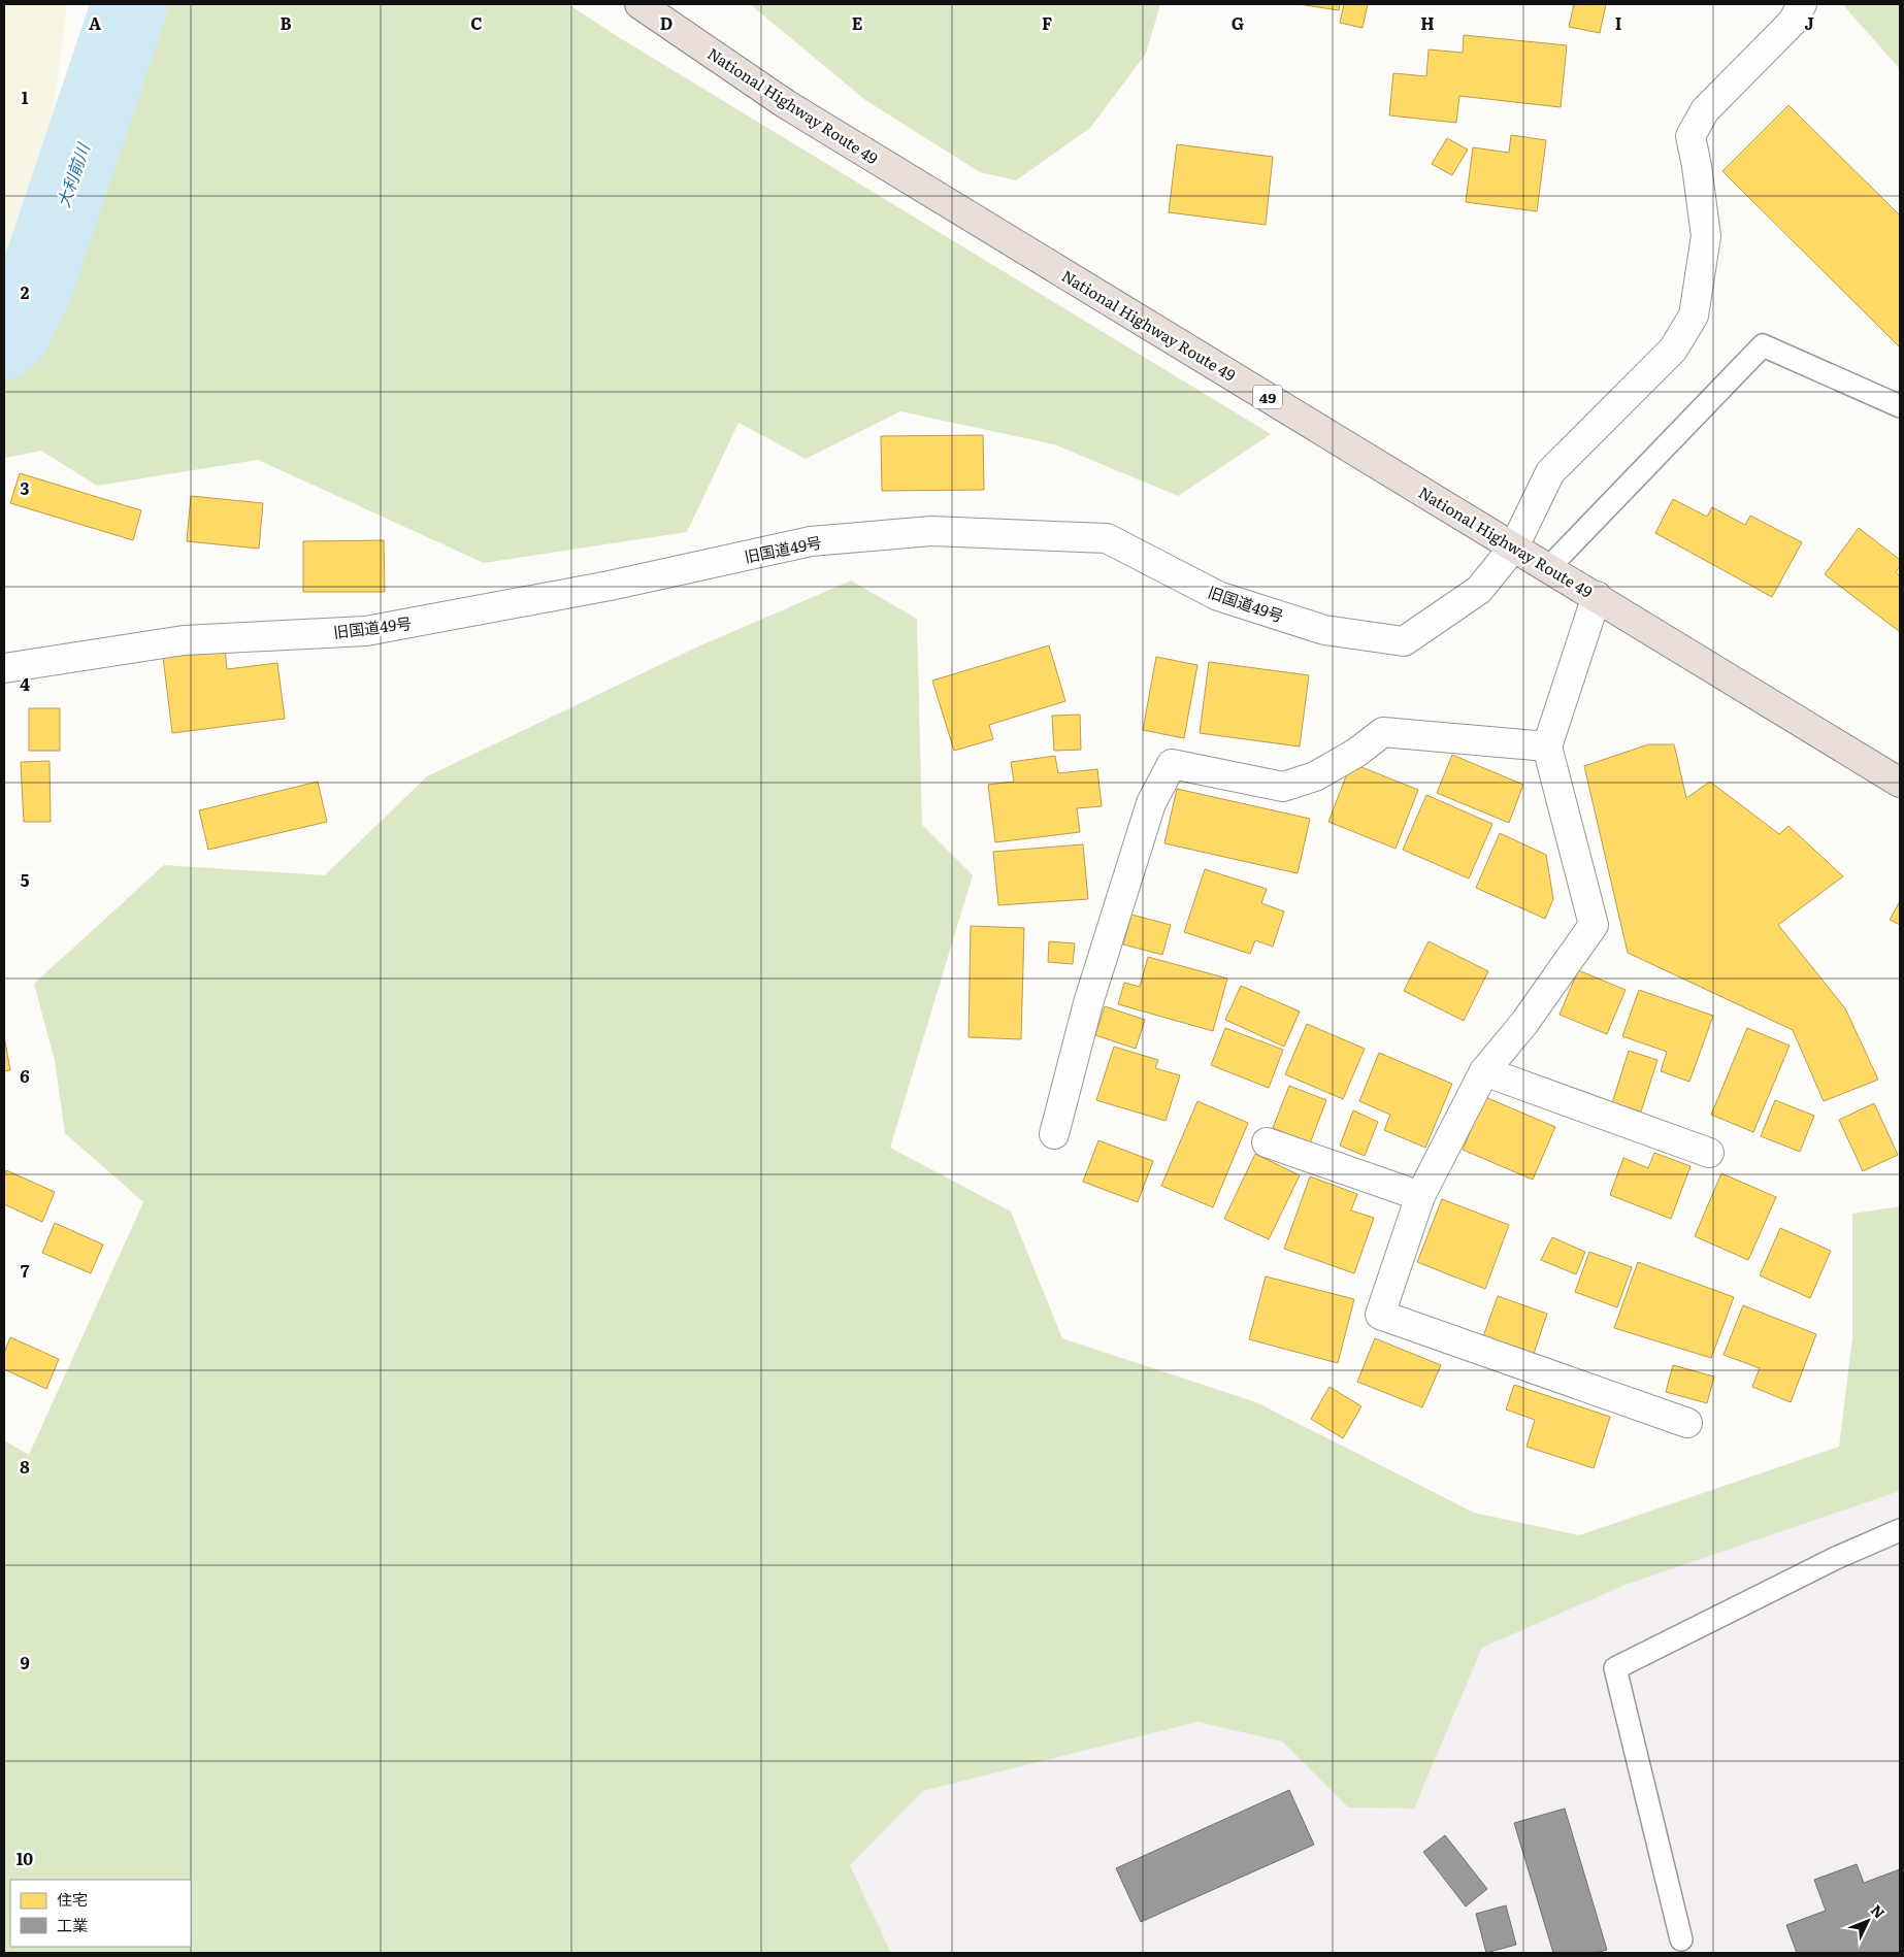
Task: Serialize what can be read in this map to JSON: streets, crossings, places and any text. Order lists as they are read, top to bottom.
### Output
{
  "streets": {
    "highway": ["National Highway Route 49", "49"],
    "street": ["旧国道49号"]
  },
  "crossings": [
    ["National Highway Route 49", "旧国道49号"]
  ],
  "water": ["大利前川"],
  "legend": ["住宅", "工業"],
  "north": "top right",
  "grid": {
    "columns": [
      "A",
      "B",
      "C",
      "D",
      "E",
      "F",
      "G",
      "H",
      "I",
      "J"
    ],
    "rows": [
      "1",
      "2",
      "3",
      "4",
      "5",
      "6",
      "7",
      "8",
      "9",
      "10"
    ]
  }
}
